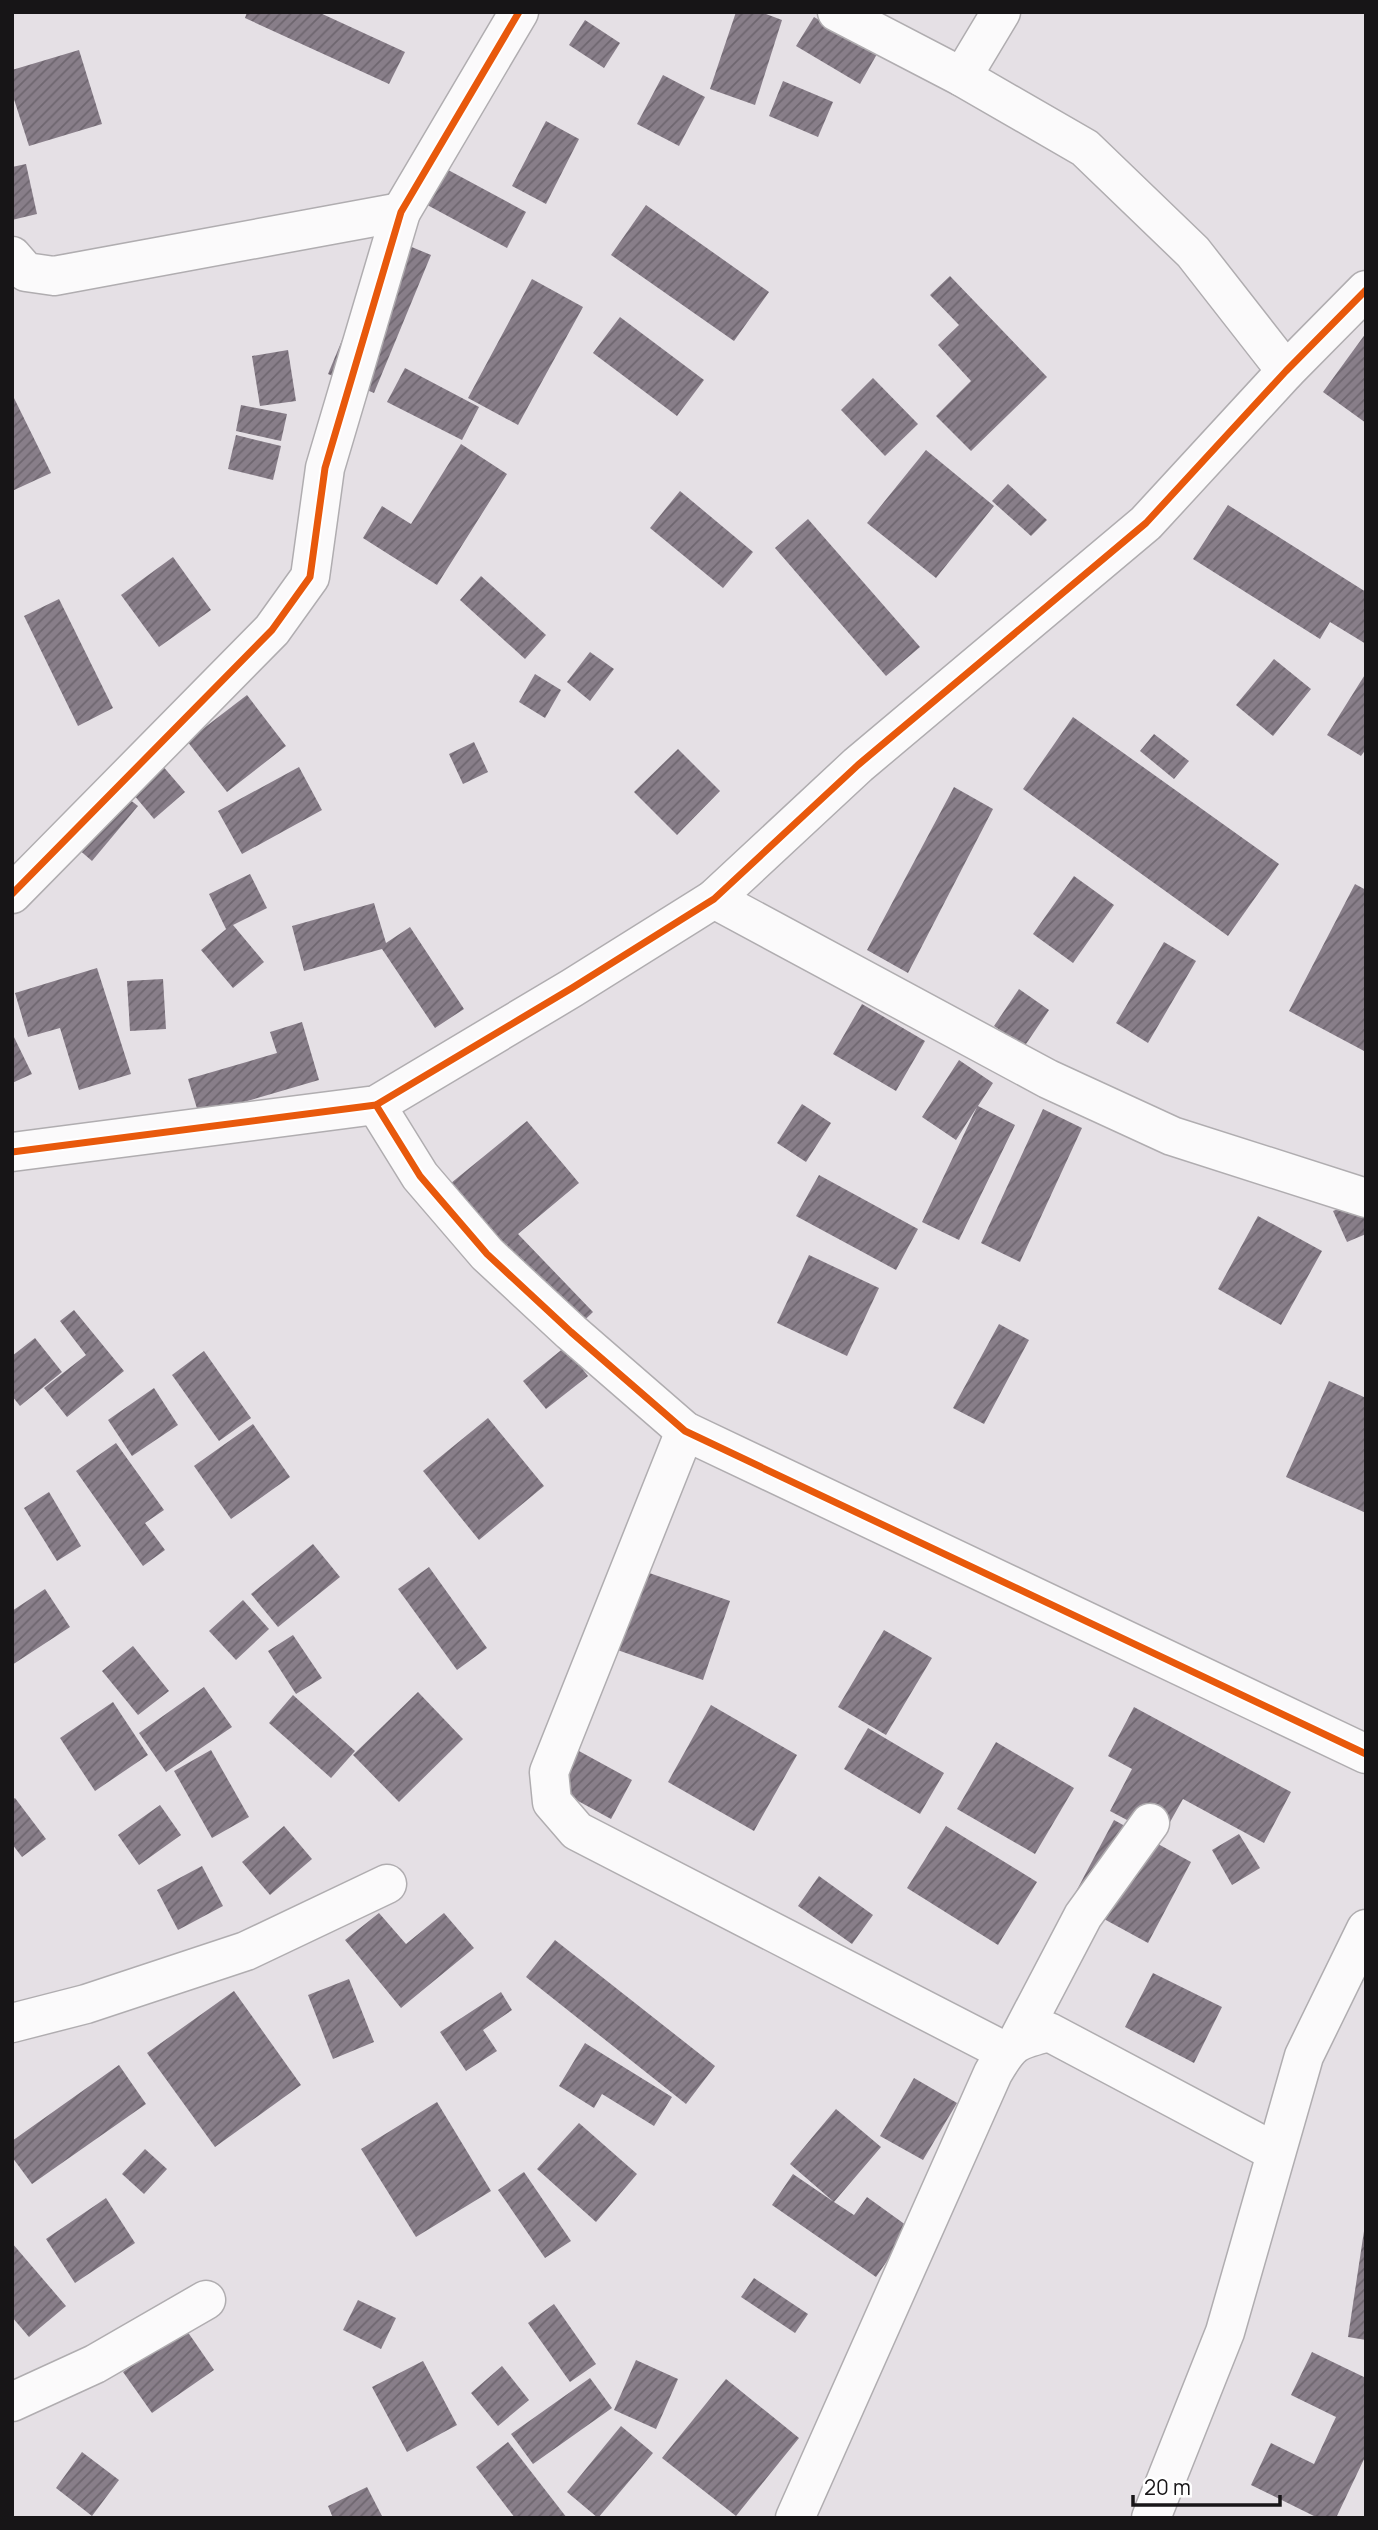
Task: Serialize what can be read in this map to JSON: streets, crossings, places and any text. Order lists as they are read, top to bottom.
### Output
{
  "scale_bar": "20 m"
}
